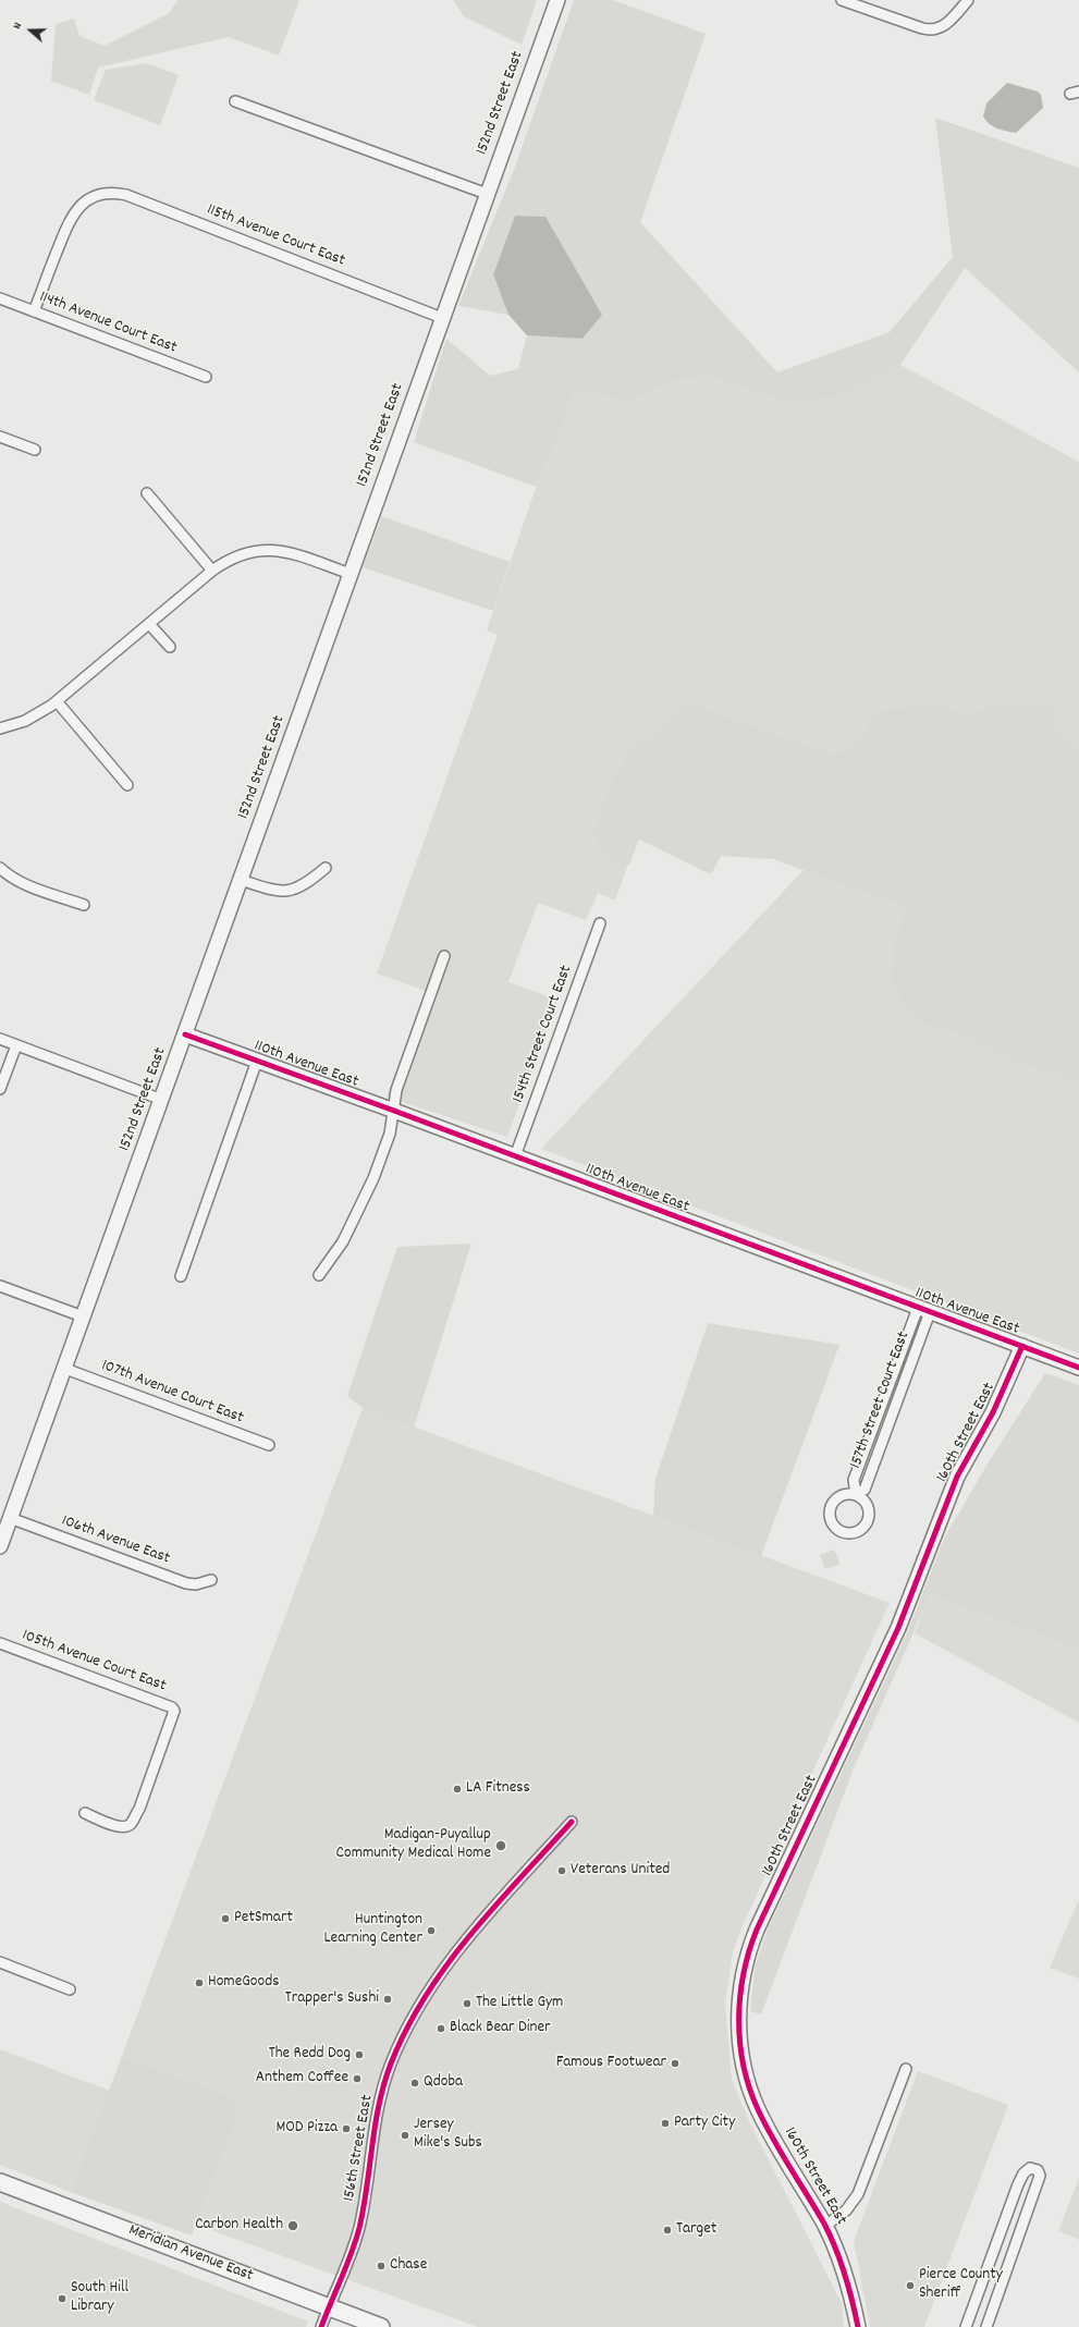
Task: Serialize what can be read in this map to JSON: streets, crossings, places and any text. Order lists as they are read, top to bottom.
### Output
{
  "streets": {
    "main road": ["Meridian Avenue East"],
    "street": [
      "152nd Street East",
      "115th Avenue Court East",
      "114th Avenue Court East",
      "154th Street Court East",
      "110th Avenue East",
      "107th Avenue Court East",
      "157th Street Court East",
      "160th Street East",
      "106th Avenue East",
      "105th Avenue Court East",
      "156th Street East"
    ]
  },
  "crossings": [
    ["152nd Street East", "115th Avenue Court East"],
    ["152nd Street East", "110th Avenue East"],
    ["152nd Street East", "107th Avenue Court East"],
    ["152nd Street East", "106th Avenue East"],
    ["115th Avenue Court East", "114th Avenue Court East"],
    ["154th Street Court East", "110th Avenue East"],
    ["110th Avenue East", "157th Street Court East"],
    ["110th Avenue East", "160th Street East"],
    ["156th Street East", "Meridian Avenue East"]
  ],
  "places": [
    "LA Fitness",
    "Madigan-Puyallup Community Medical Home",
    "Veterans United",
    "PetSmart",
    "Huntington Learning Center",
    "HomeGoods",
    "Trapper's Sushi",
    "The Little Gym",
    "Black Bear Diner",
    "The Redd Dog",
    "Famous Footwear",
    "Anthem Coffee",
    "Qdoba",
    "Party City",
    "MOD Pizza",
    "Jersey Mike's Subs",
    "Carbon Health",
    "Target",
    "Chase",
    "Pierce County Sheriff",
    "South Hill Library"
  ],
  "north": "left"
}
